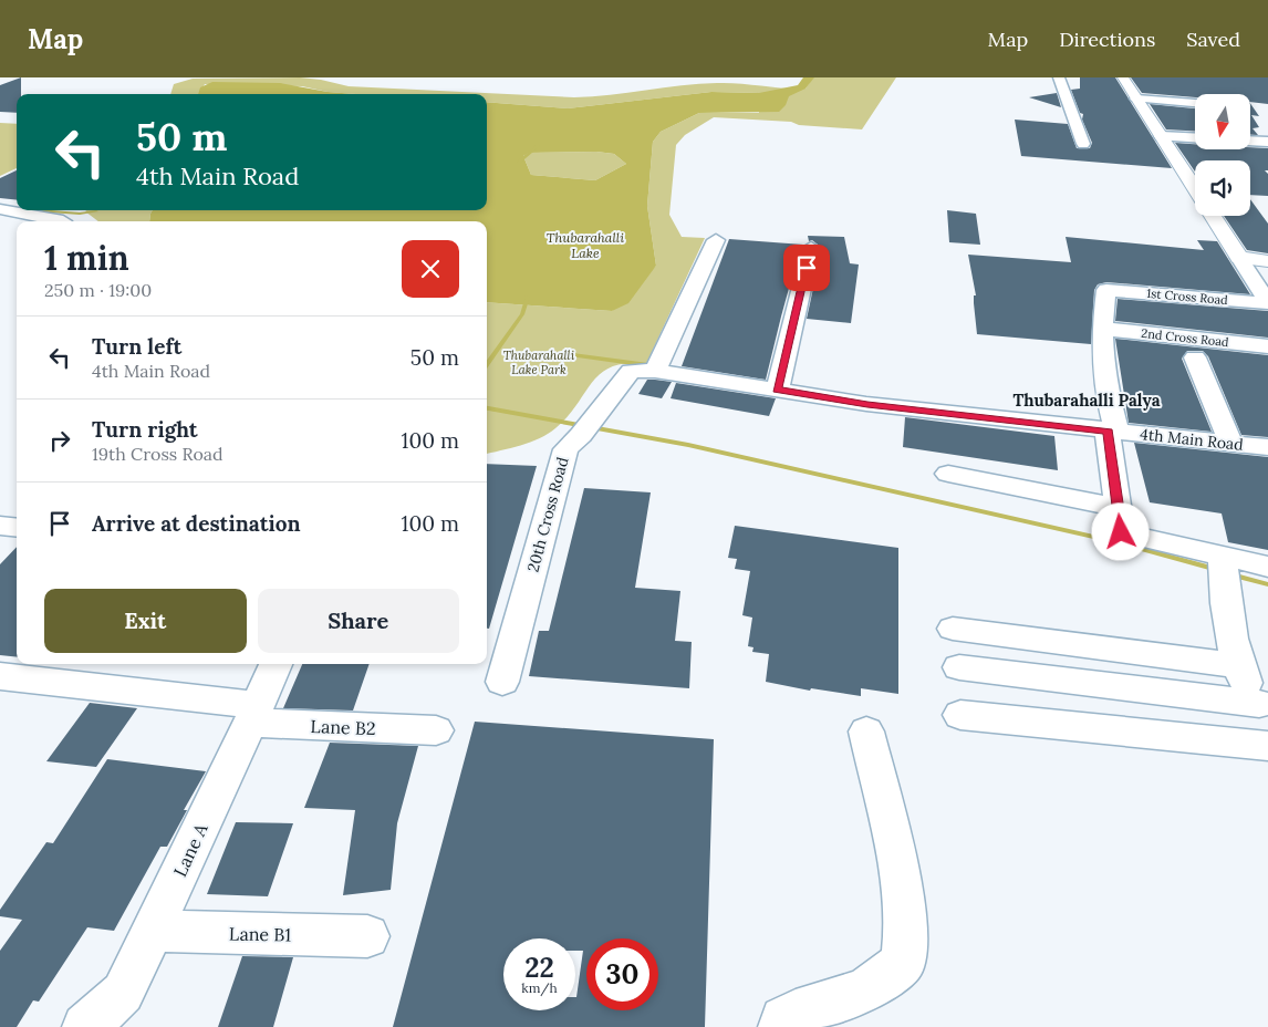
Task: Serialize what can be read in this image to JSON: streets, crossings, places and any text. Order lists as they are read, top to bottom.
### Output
{
  "streets": {
    "street": [
      "1st Cross Road",
      "2nd Cross Road",
      "4th Main Road",
      "20th Cross Road",
      "Lane B2",
      "Lane A",
      "Lane B1"
    ]
  },
  "crossings": [
    ["1st Cross Road", "2nd Cross Road"],
    ["4th Main Road", "20th Cross Road"],
    ["Lane B2", "Lane A"],
    ["Lane A", "Lane B1"]
  ],
  "districts": ["Thubarahalli Palya"],
  "water": ["Thubarahalli Lake"],
  "parks": ["Thubarahalli Lake Park"],
  "north": "bottom",
  "page": {
    "header": "Map",
    "nav": ["Map", "Directions", "Saved"],
    "turn": ["50 m", "4th Main Road"],
    "heading": ["1 min", "250 m · 19:00"],
    "list": [
      {
        "name": "Turn left",
        "note": "4th Main Road",
        "value": "50 m"
      },
      {
        "name": "Turn right",
        "note": "19th Cross Road",
        "value": "100 m"
      },
      {
        "name": "Arrive at destination",
        "value": "100 m"
      }
    ],
    "buttons": ["Exit", "Share"],
    "speed": "22 km/h",
    "limit": "30"
  }
}
